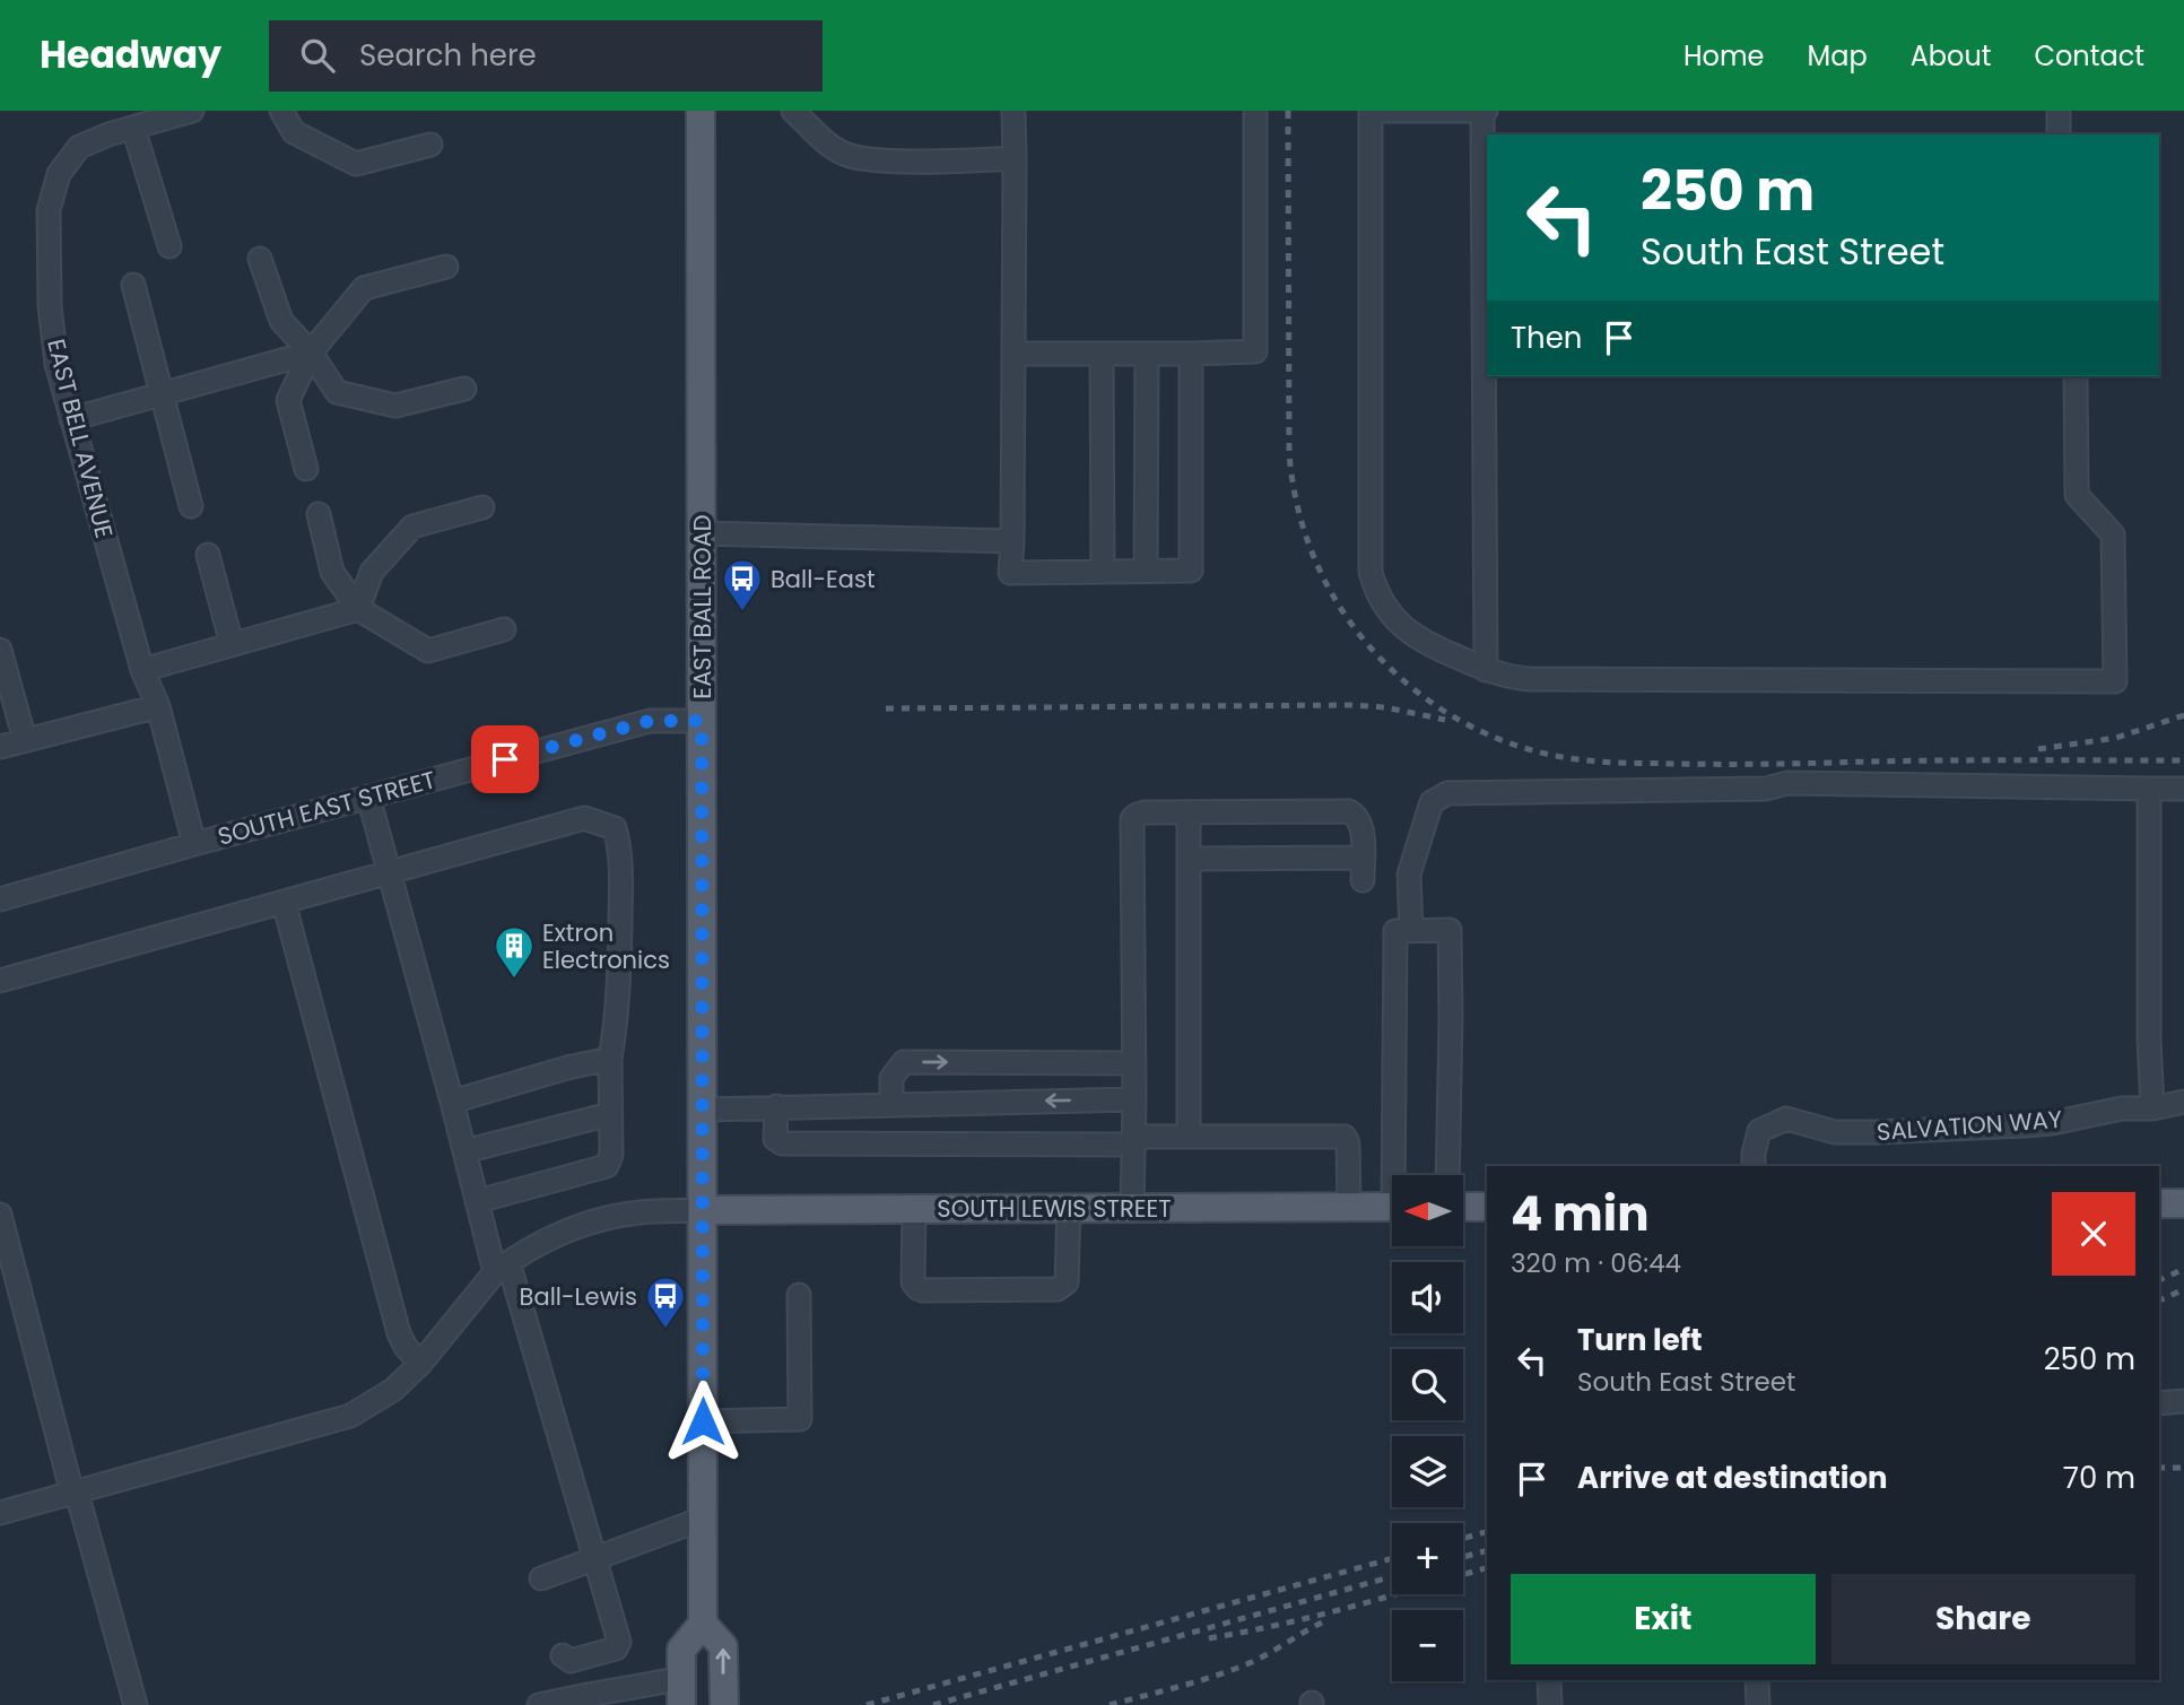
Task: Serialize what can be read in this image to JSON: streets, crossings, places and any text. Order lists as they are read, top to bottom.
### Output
{
  "streets": {
    "main road": ["EAST BALL ROAD", "SOUTH LEWIS STREET"],
    "street": ["EAST BELL AVENUE", "SOUTH EAST STREET", "SALVATION WAY"]
  },
  "crossings": [
    ["EAST BELL AVENUE", "SOUTH EAST STREET"],
    ["EAST BALL ROAD", "SOUTH EAST STREET"],
    ["EAST BALL ROAD", "SOUTH LEWIS STREET"]
  ],
  "places": {
    "bus stop": ["Ball-East", "Ball-Lewis"],
    "building": ["Extron Electronics"]
  },
  "north": "left",
  "page": {
    "header": "Headway",
    "search": "Search here",
    "nav": [
      "Home",
      "Map",
      "About",
      "Contact"
    ],
    "turn": ["250 m", "South East Street"],
    "then": "Then",
    "heading": ["4 min", "320 m · 06:44"],
    "map_buttons": ["+", "−"],
    "list": [
      {
        "name": "Turn left",
        "note": "South East Street",
        "value": "250 m"
      },
      {
        "name": "Arrive at destination",
        "value": "70 m"
      }
    ],
    "buttons": ["Exit", "Share"]
  }
}
